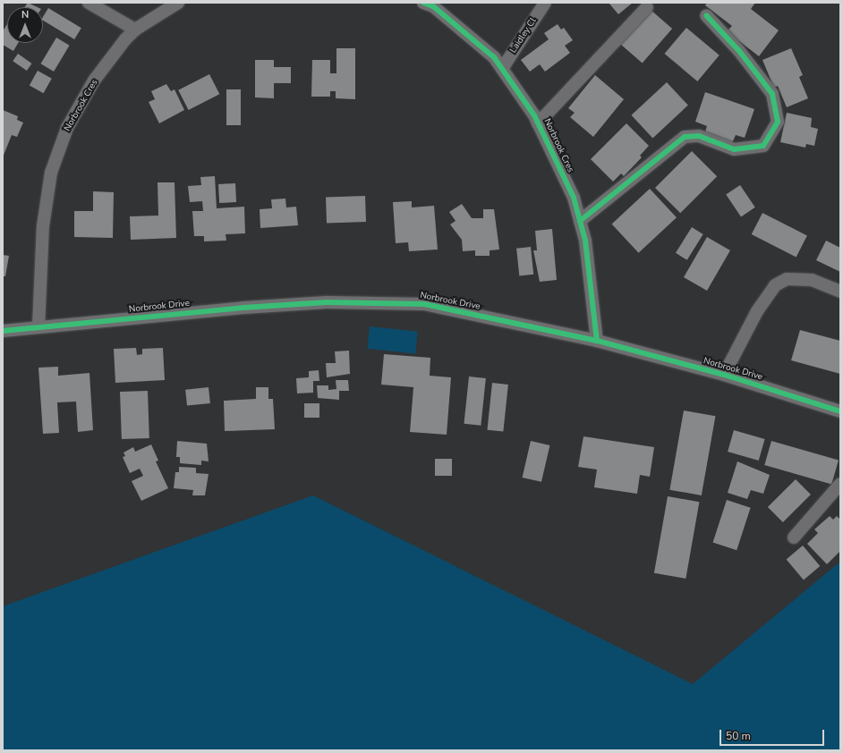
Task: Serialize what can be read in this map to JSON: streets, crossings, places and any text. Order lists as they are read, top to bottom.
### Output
{
  "streets": {
    "street": ["Laidley Cl", "Norbrook Cres", "Norbrook Drive"]
  },
  "crossings": [
    ["Laidley Cl", "Norbrook Cres"],
    ["Norbrook Cres", "Norbrook Drive"]
  ],
  "scale_bar": "50 m",
  "north": "top"
}
